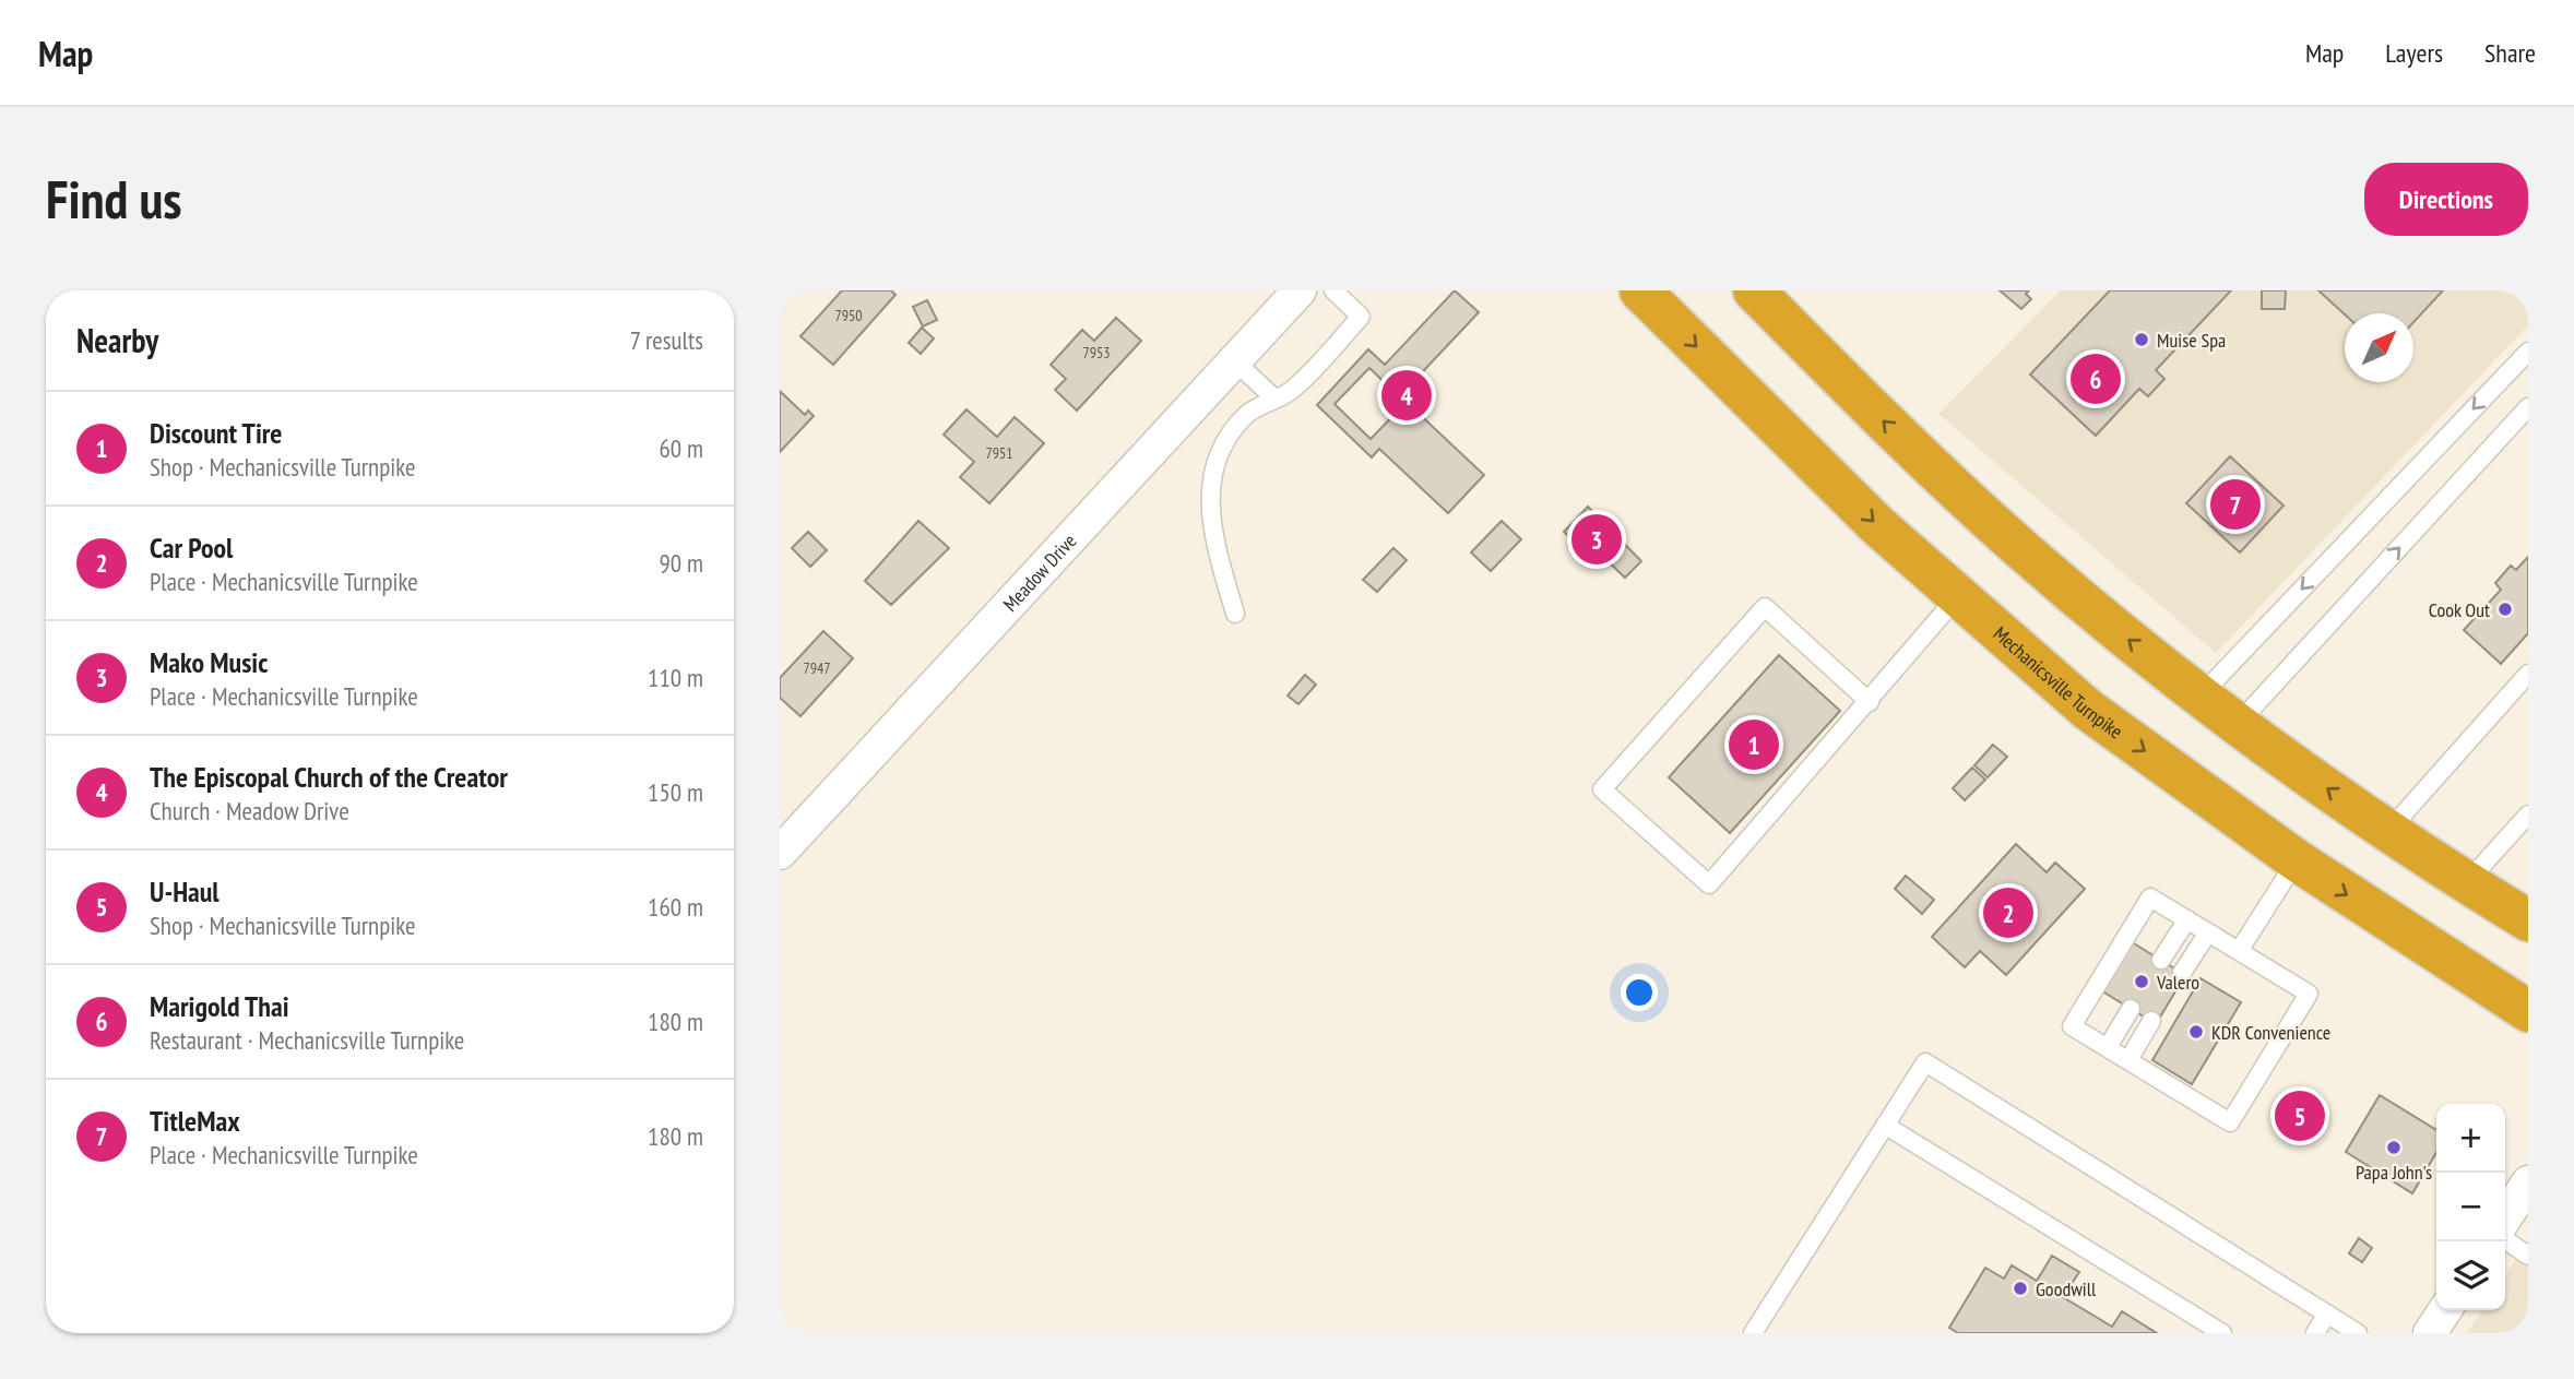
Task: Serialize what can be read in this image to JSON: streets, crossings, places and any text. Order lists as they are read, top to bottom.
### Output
{
  "streets": {
    "highway": ["Mechanicsville Turnpike"],
    "street": ["Meadow Drive"]
  },
  "places": [
    "Muise Spa",
    "Cook Out",
    "Valero",
    "KDR Convenience",
    "Papa John's",
    "Goodwill"
  ],
  "house_numbers": [
    "7950",
    "7953",
    "7951",
    "7947"
  ],
  "north": "top right",
  "page": {
    "header": "Map",
    "nav": ["Map", "Layers", "Share"],
    "buttons": "Directions",
    "title": "Find us",
    "heading": ["Nearby", "7 results"],
    "pins": [
      "6",
      "4",
      "7",
      "3",
      "1",
      "2",
      "5"
    ],
    "list": [
      {
        "mark": "1",
        "name": "Discount Tire",
        "note": "Shop · Mechanicsville Turnpike",
        "value": "60 m"
      },
      {
        "mark": "2",
        "name": "Car Pool",
        "note": "Place · Mechanicsville Turnpike",
        "value": "90 m"
      },
      {
        "mark": "3",
        "name": "Mako Music",
        "note": "Place · Mechanicsville Turnpike",
        "value": "110 m"
      },
      {
        "mark": "4",
        "name": "The Episcopal Church of the Creator",
        "note": "Church · Meadow Drive",
        "value": "150 m"
      },
      {
        "mark": "5",
        "name": "U-Haul",
        "note": "Shop · Mechanicsville Turnpike",
        "value": "160 m"
      },
      {
        "mark": "6",
        "name": "Marigold Thai",
        "note": "Restaurant · Mechanicsville Turnpike",
        "value": "180 m"
      },
      {
        "mark": "7",
        "name": "TitleMax",
        "note": "Place · Mechanicsville Turnpike",
        "value": "180 m"
      }
    ],
    "map_buttons": ["+", "−"]
  }
}
